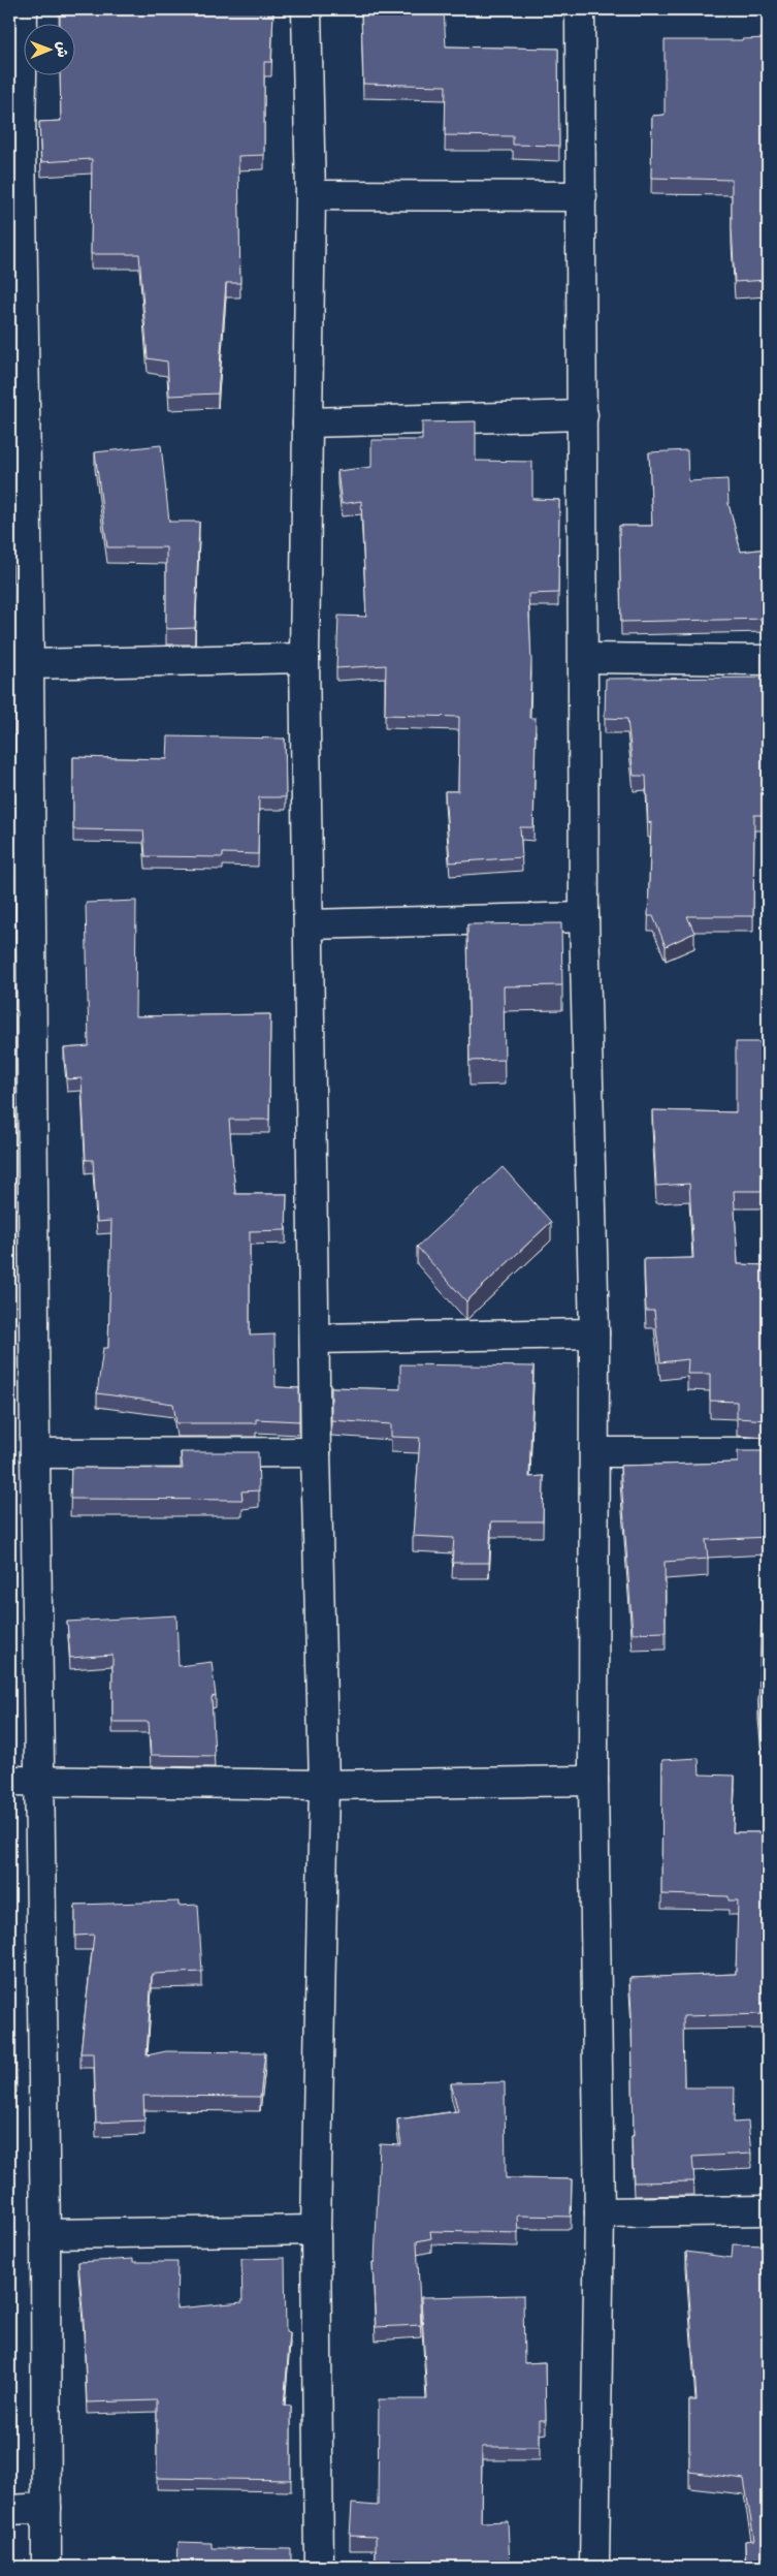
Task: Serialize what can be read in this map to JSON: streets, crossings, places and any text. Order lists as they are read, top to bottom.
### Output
{
  "north": "right"
}
